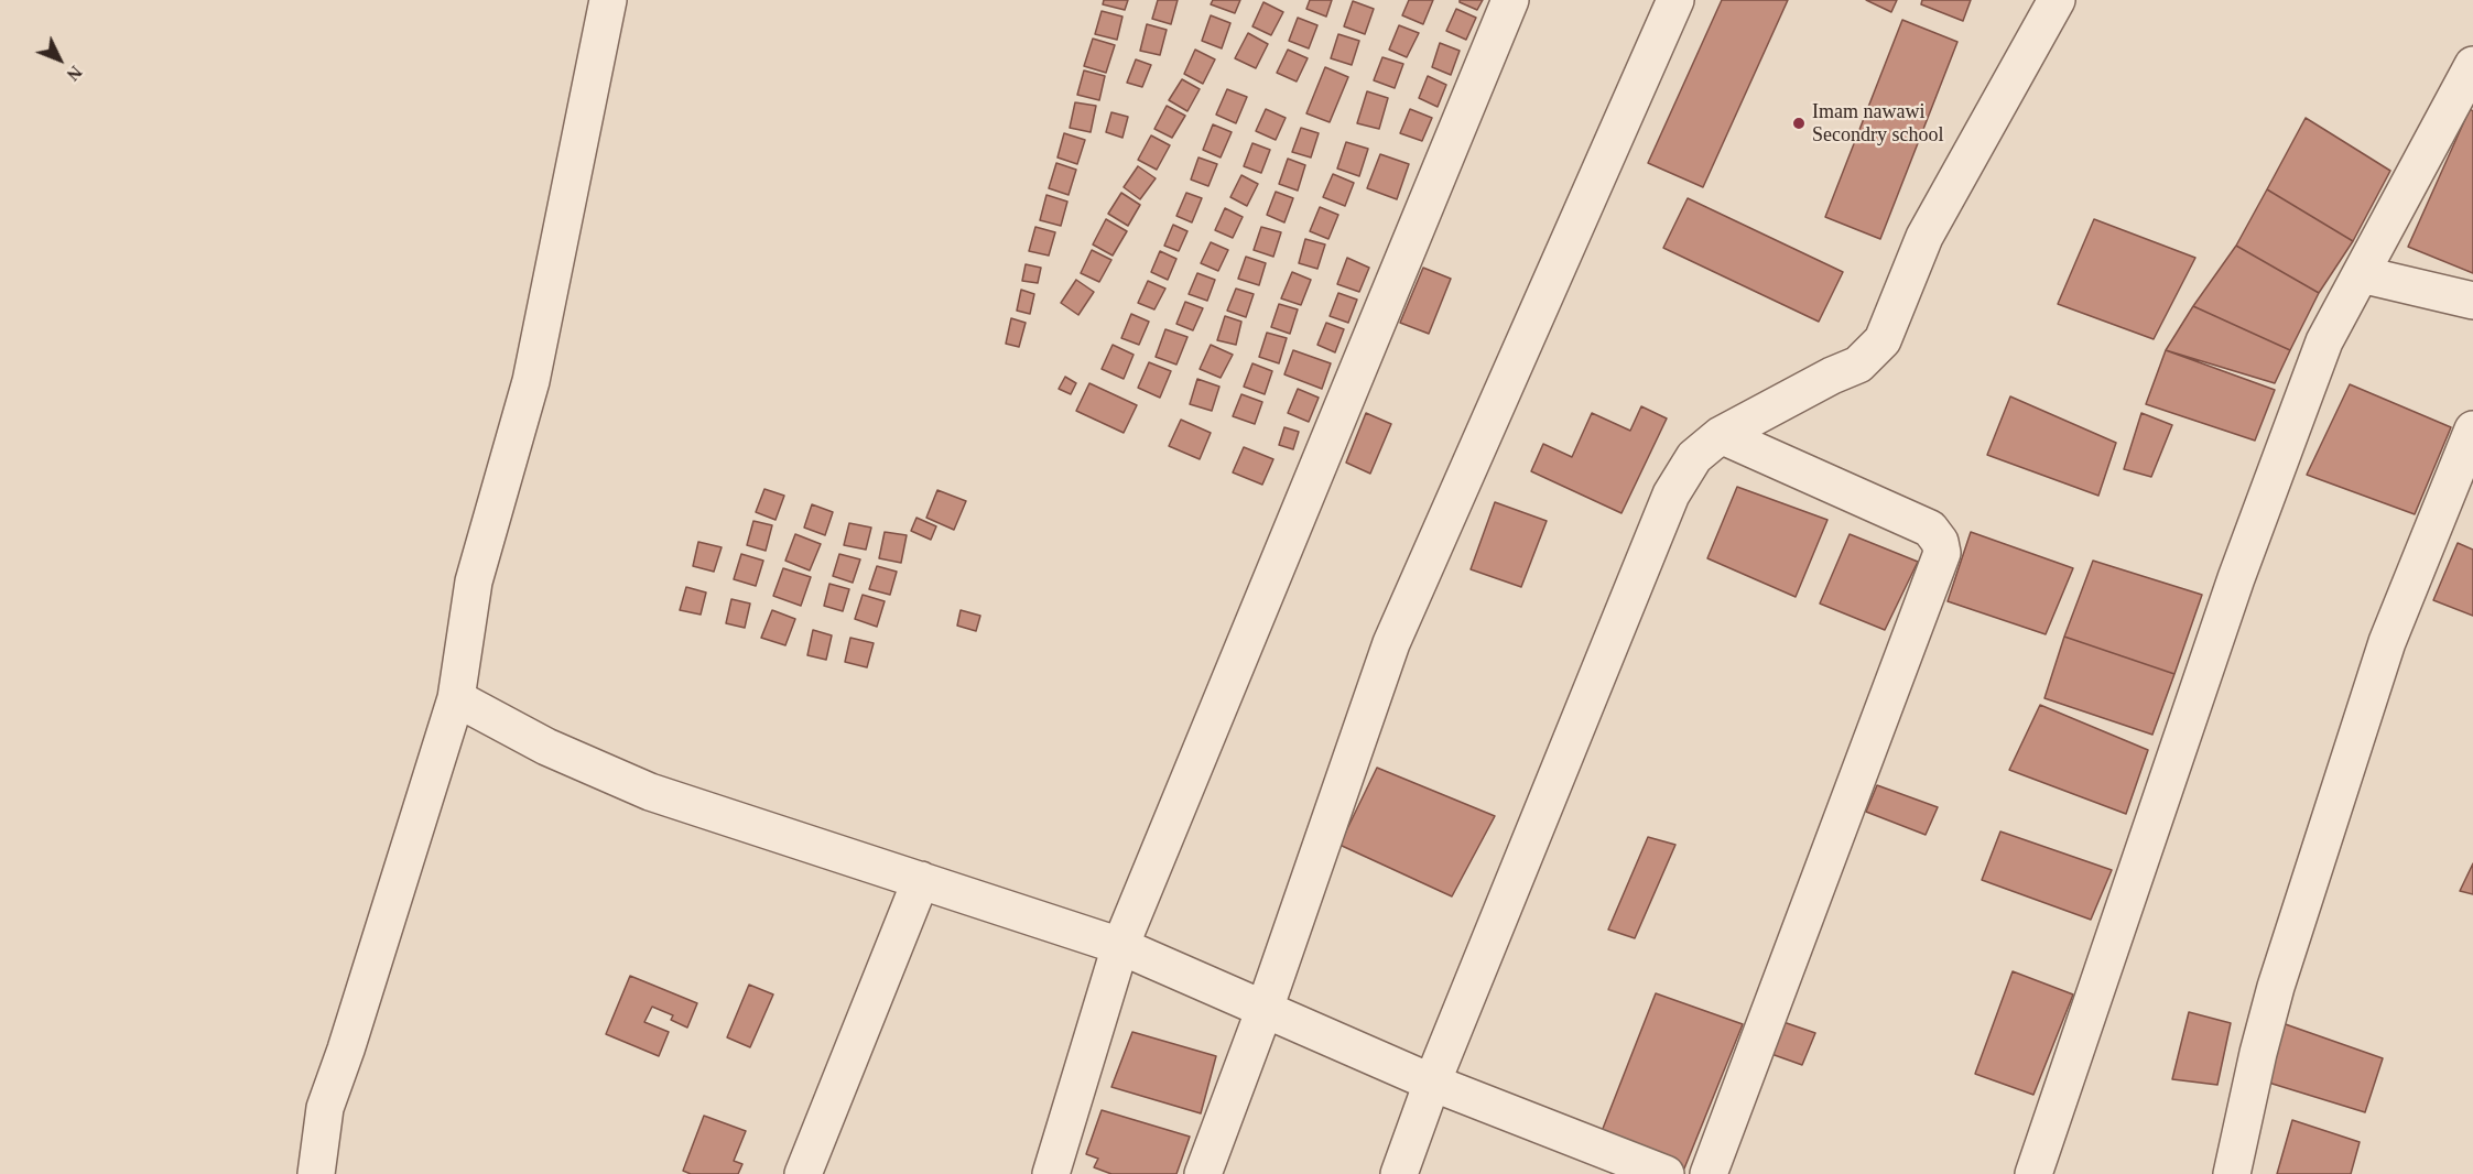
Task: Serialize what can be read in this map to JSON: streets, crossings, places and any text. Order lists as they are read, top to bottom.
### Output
{
  "places": ["Imam nawawi Secondry school"],
  "north": "bottom right"
}
